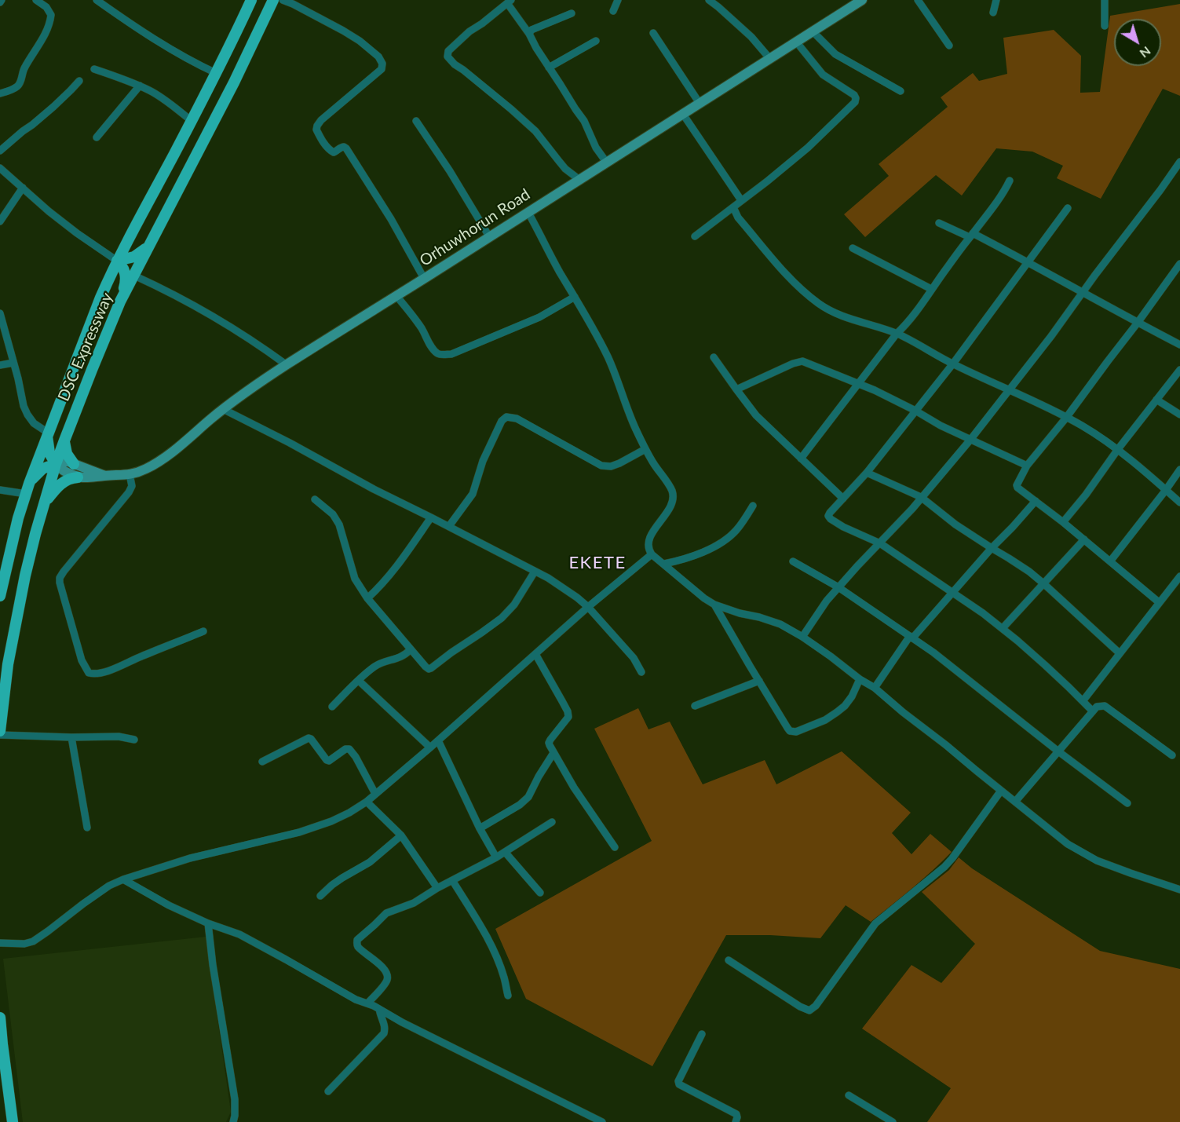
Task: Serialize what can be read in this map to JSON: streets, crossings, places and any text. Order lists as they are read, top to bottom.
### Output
{
  "streets": {
    "main road": ["DSC Expressway"],
    "street": ["Orhuwhorun Road"]
  },
  "districts": ["EKETE"],
  "north": "bottom right"
}
